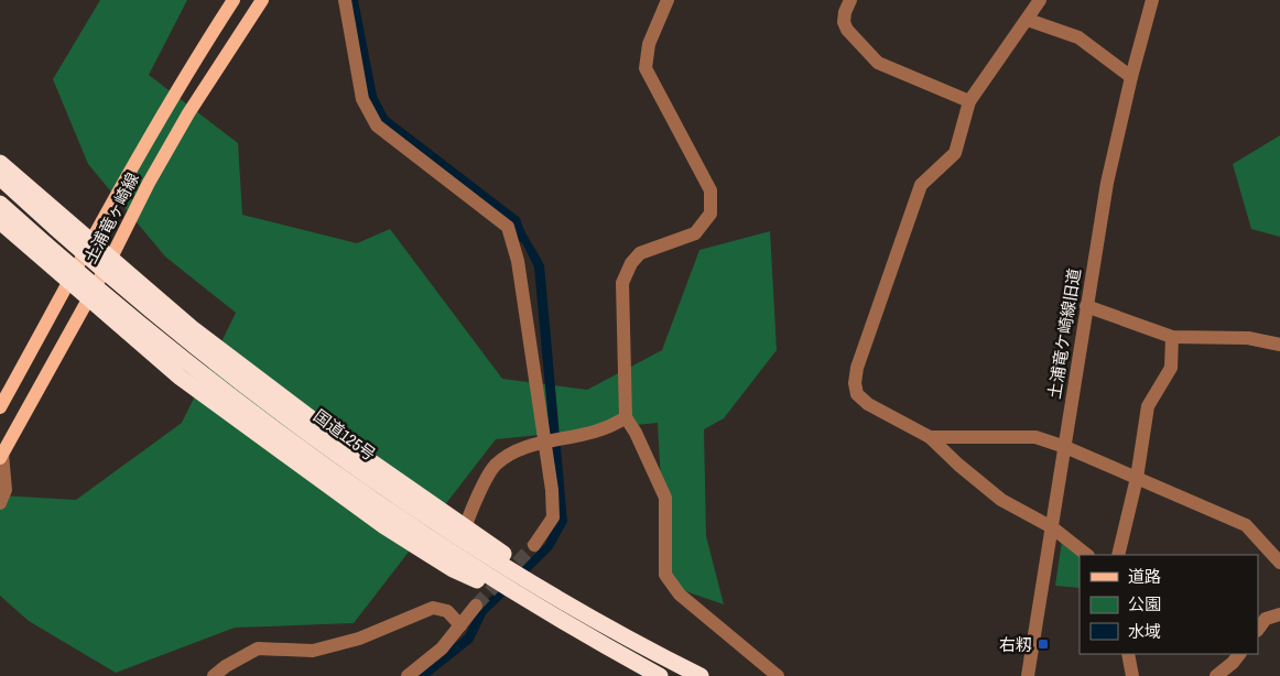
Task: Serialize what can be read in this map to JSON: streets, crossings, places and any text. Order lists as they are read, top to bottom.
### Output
{
  "streets": {
    "highway": ["国道125号"],
    "main road": ["土浦竜ヶ崎線"],
    "street": ["土浦竜ケ崎線旧道"]
  },
  "places": {
    "transit": ["右籾"]
  },
  "legend": ["道路", "公園", "水域"]
}
